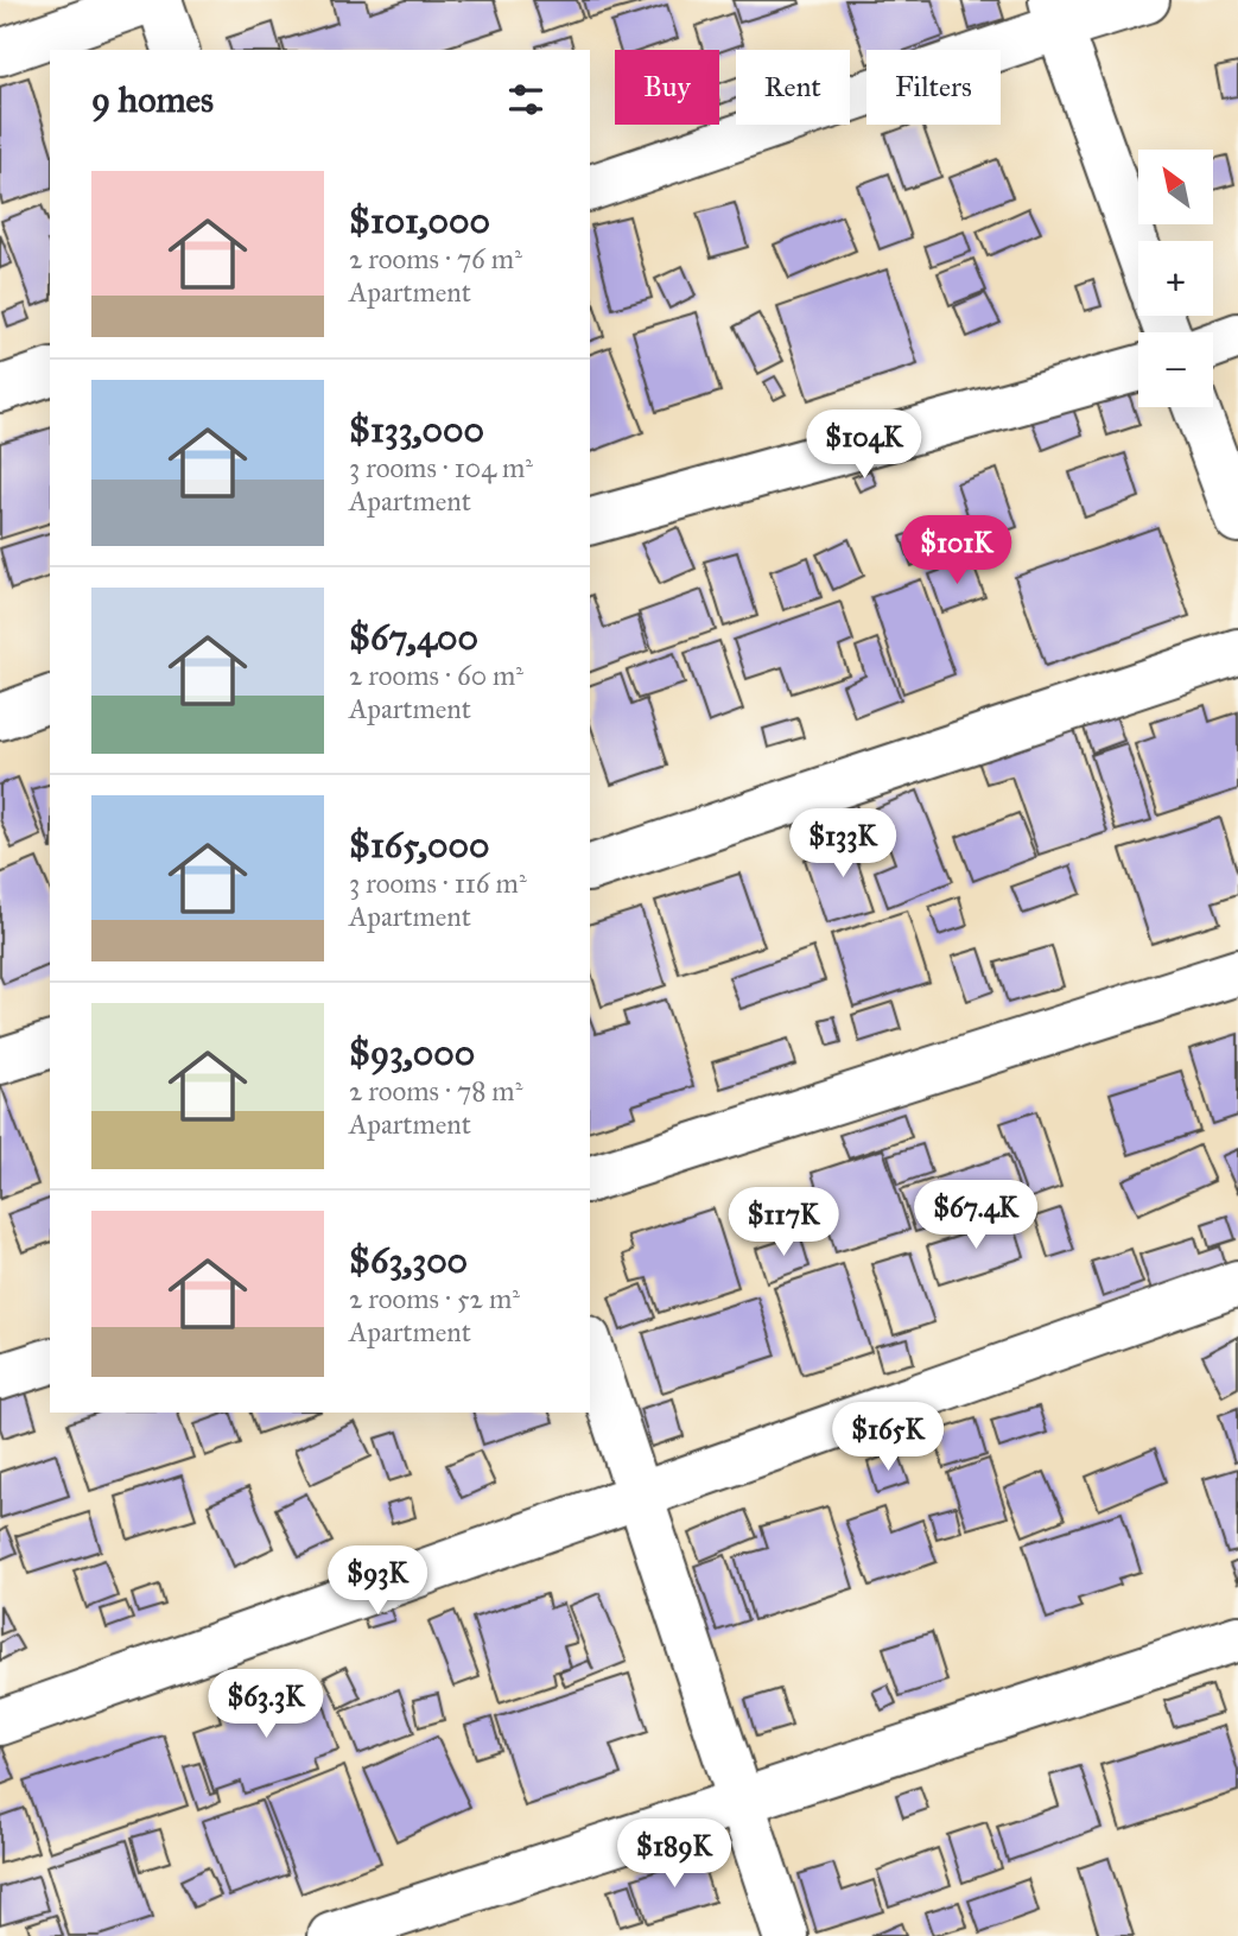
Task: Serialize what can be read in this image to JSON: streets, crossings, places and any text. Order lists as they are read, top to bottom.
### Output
{
  "north": "top left",
  "page": {
    "chip": ["Buy", "Rent", "Filters"],
    "heading": "9 homes",
    "map_buttons": ["+", "−"],
    "list": [
      {
        "name": "$101,000",
        "note": "2 rooms · 76 m² · Apartment"
      },
      {
        "name": "$133,000",
        "note": "3 rooms · 104 m² · Apartment"
      },
      {
        "name": "$67,400",
        "note": "2 rooms · 60 m² · Apartment"
      },
      {
        "name": "$165,000",
        "note": "3 rooms · 116 m² · Apartment"
      },
      {
        "name": "$93,000",
        "note": "2 rooms · 78 m² · Apartment"
      },
      {
        "name": "$63,300",
        "note": "2 rooms · 52 m² · Apartment"
      }
    ],
    "price": [
      "$104K",
      "$101K",
      "$133K",
      "$67.4K",
      "$117K",
      "$165K",
      "$93K",
      "$63.3K",
      "$189K"
    ]
  }
}
